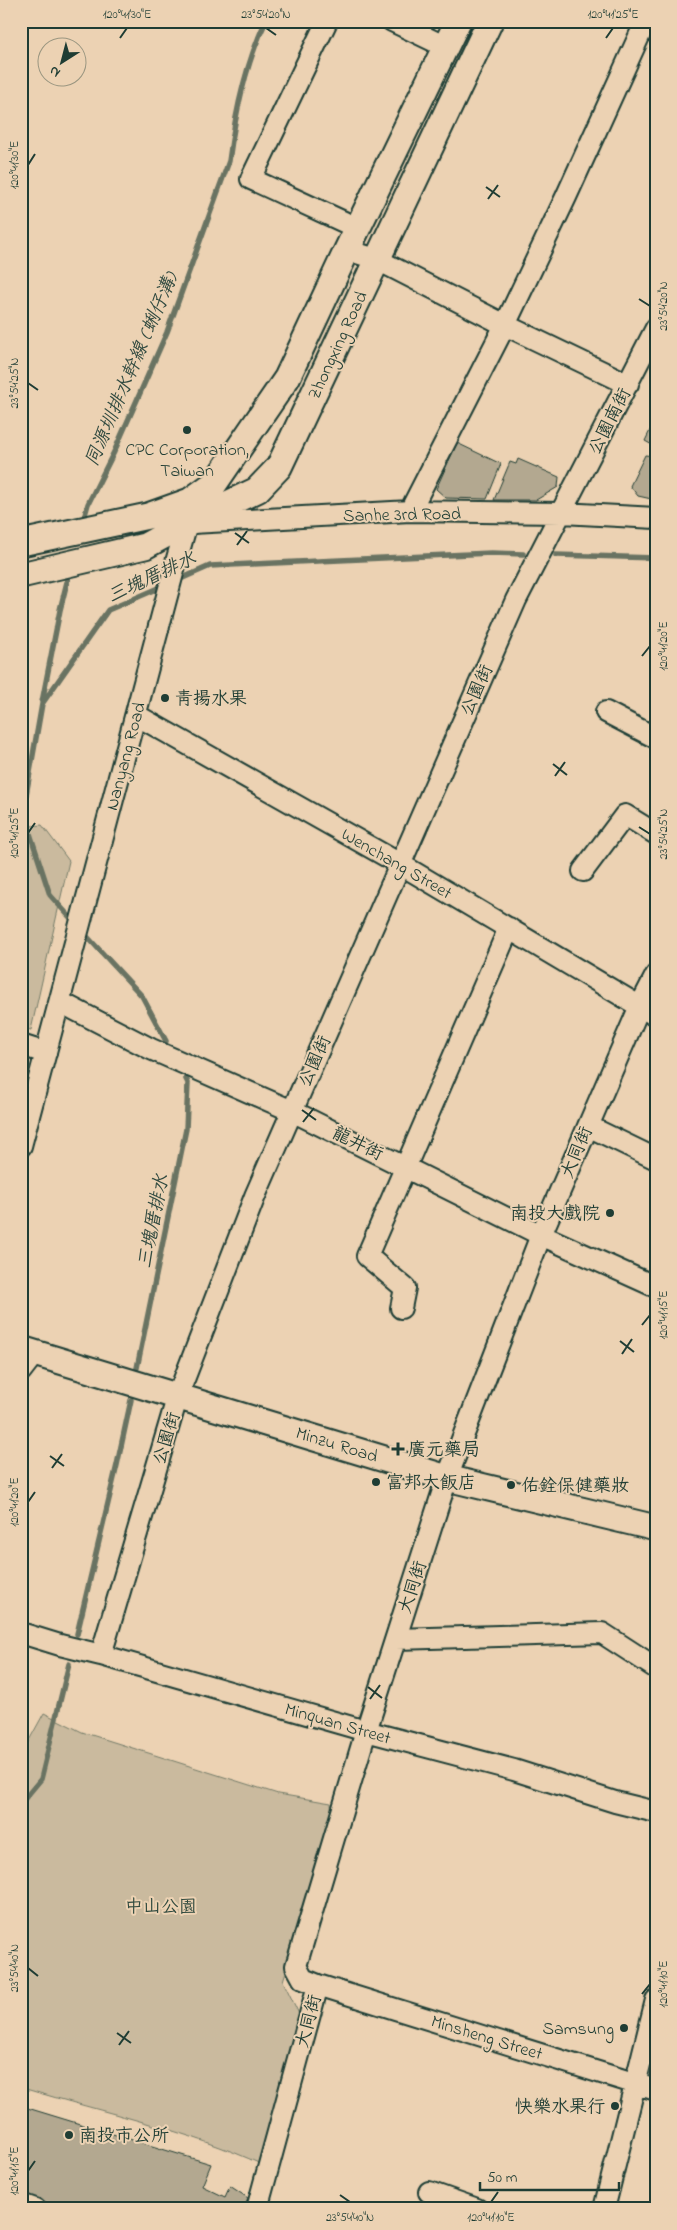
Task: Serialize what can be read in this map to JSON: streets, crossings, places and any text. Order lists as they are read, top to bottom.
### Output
{
  "streets": {
    "main road": ["Zhongxing Road", "Minzu Road"],
    "street": [
      "公園南街",
      "Sanhe 3rd Road",
      "公園街",
      "Nanyang Road",
      "Wenchang Street",
      "龍井街",
      "大同街",
      "Minquan Street",
      "Minsheng Street"
    ]
  },
  "crossings": [
    ["Zhongxing Road", "Sanhe 3rd Road"],
    ["Zhongxing Road", "Nanyang Road"],
    ["公園南街", "Sanhe 3rd Road"],
    ["公園南街", "公園街"],
    ["Sanhe 3rd Road", "公園街"],
    ["Sanhe 3rd Road", "Nanyang Road"],
    ["公園街", "Wenchang Street"],
    ["公園街", "龍井街"],
    ["公園街", "Minzu Road"],
    ["公園街", "Minquan Street"],
    ["Nanyang Road", "Wenchang Street"],
    ["Nanyang Road", "龍井街"],
    ["Wenchang Street", "大同街"],
    ["龍井街", "大同街"],
    ["大同街", "Minzu Road"],
    ["大同街", "Minquan Street"],
    ["大同街", "Minsheng Street"]
  ],
  "water": ["同源圳排水幹線 (蜊仔溝)", "三塊厝排水"],
  "parks": ["中山公園"],
  "places": {
    "other": [
      "CPC Corporation, Taiwan",
      "青揚水果",
      "南投大戲院",
      "富邦大飯店",
      "佑銓保健藥妝",
      "Samsung",
      "快樂水果行",
      "南投市公所"
    ],
    "health": ["廣元藥局"]
  },
  "scale_bar": "50 m",
  "north": "bottom left",
  "coordinates": [
    "120°41'30\"E",
    "23°54'20\"N",
    "120°41'25\"E",
    "23°54'25\"N",
    "120°41'20\"E",
    "120°41'15\"E",
    "23°54'40\"N",
    "120°41'10\"E"
  ]
}
